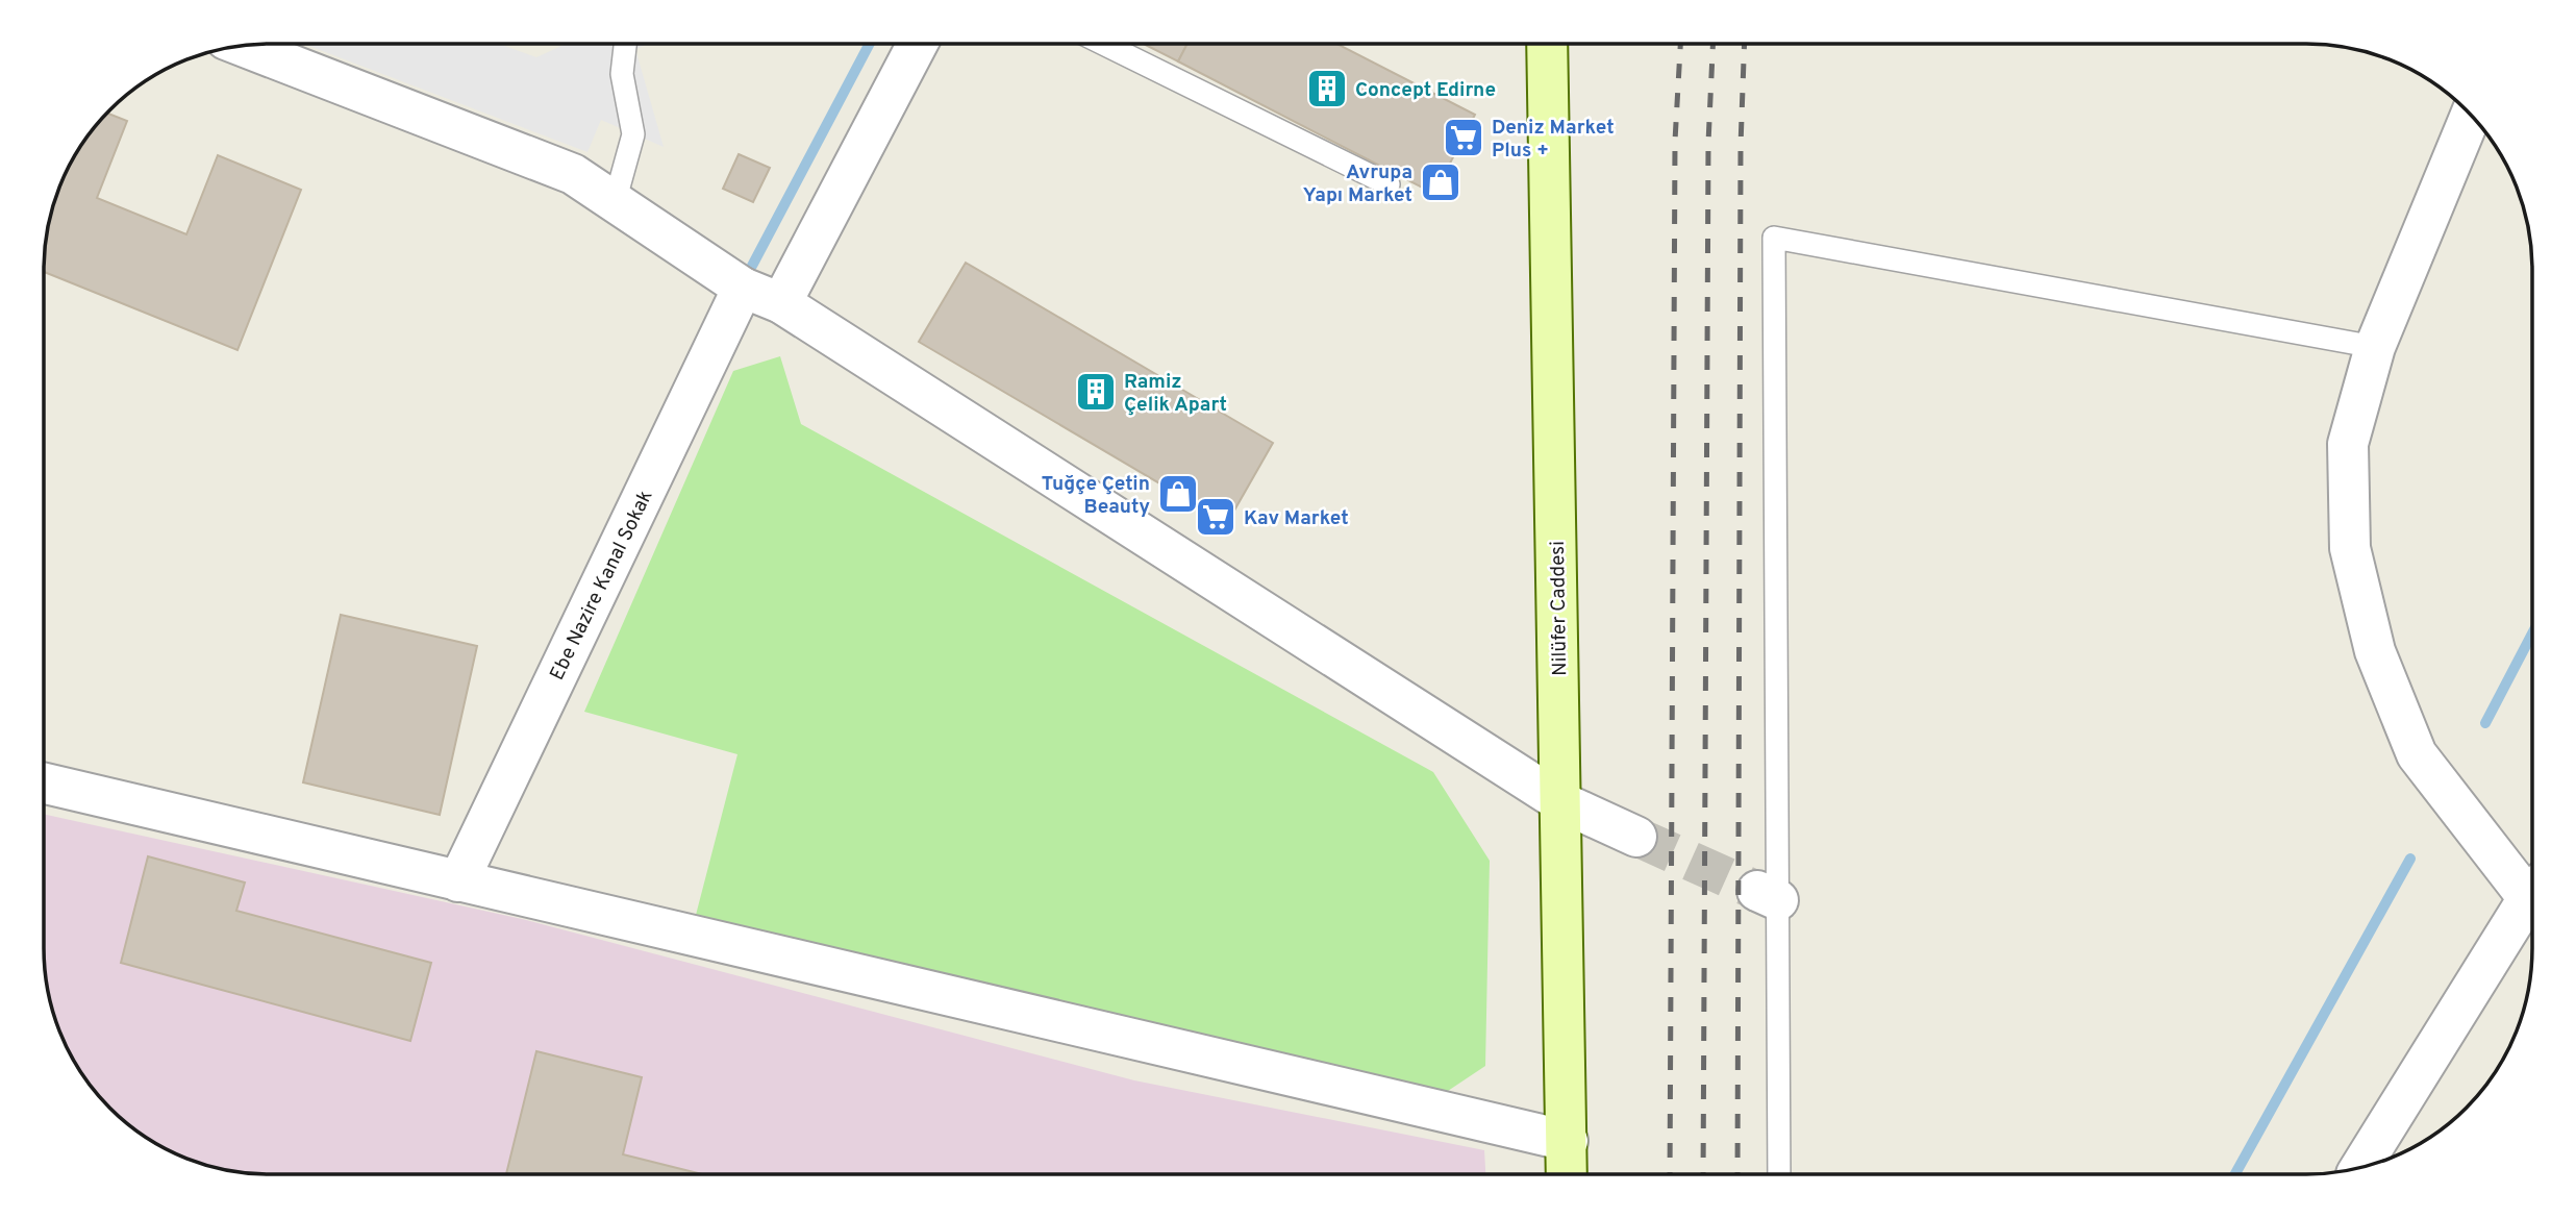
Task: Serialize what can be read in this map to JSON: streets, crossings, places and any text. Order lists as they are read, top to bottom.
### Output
{
  "streets": {
    "main road": ["Nilüfer Caddesi"],
    "street": ["Ebe Nazire Kanal Sokak"]
  },
  "places": {
    "building": ["Concept Edirne", "Ramiz Çelik Apart"],
    "supermarket": ["Deniz Market Plus +", "Kav Market"],
    "shop": ["Avrupa Yapı Market", "Tuğçe Çetin Beauty"]
  }
}
